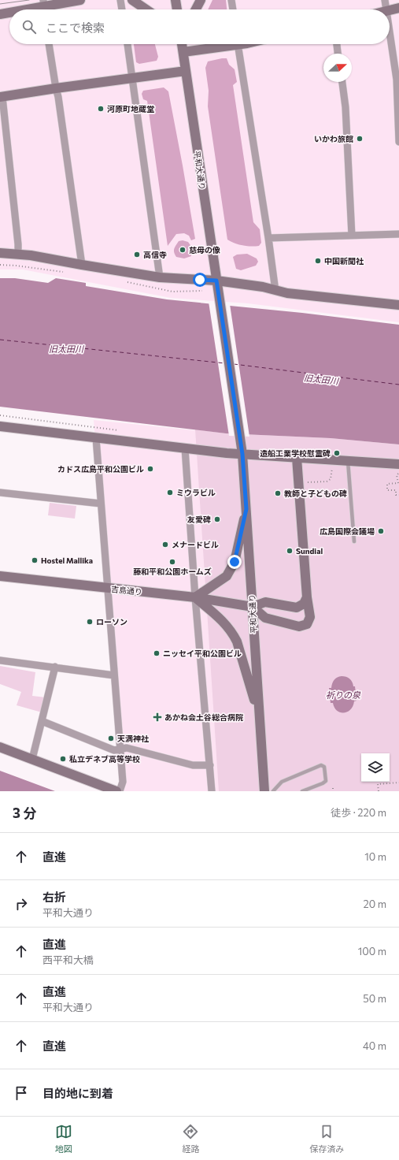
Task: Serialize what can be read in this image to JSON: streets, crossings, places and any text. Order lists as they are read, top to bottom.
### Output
{
  "streets": {
    "street": ["平和大通り", "吉島通り"]
  },
  "crossings": [
    ["平和大通り", "吉島通り"]
  ],
  "water": ["旧太田川", "祈りの泉"],
  "places": {
    "other": [
      "河原町地蔵堂",
      "いかわ旅館",
      "慈母の像",
      "高信寺",
      "中国新聞社",
      "造船工業学校慰霊碑",
      "カドス広島平和公園ビル",
      "ミウラビル",
      "教師と子どもの碑",
      "友愛碑",
      "広島国際会議場",
      "メナードビル",
      "Sundial",
      "Hostel Mallika",
      "藤和平和公園ホームズ",
      "ローソン",
      "ニッセイ平和公園ビル",
      "天満神社",
      "私立デネブ高等学校"
    ],
    "health": ["あかね会土谷総合病院"]
  },
  "north": "right",
  "page": {
    "search": "ここで検索",
    "heading": ["3 分", "徒歩 · 220 m"],
    "list": [
      ["直進", "10 m"],
      ["右折", "平和大通り", "20 m"],
      ["直進", "西平和大橋", "100 m"],
      ["直進", "平和大通り", "50 m"],
      ["直進", "40 m"],
      "目的地に到着"
    ],
    "nav": ["地図", "経路", "保存済み"]
  }
}
